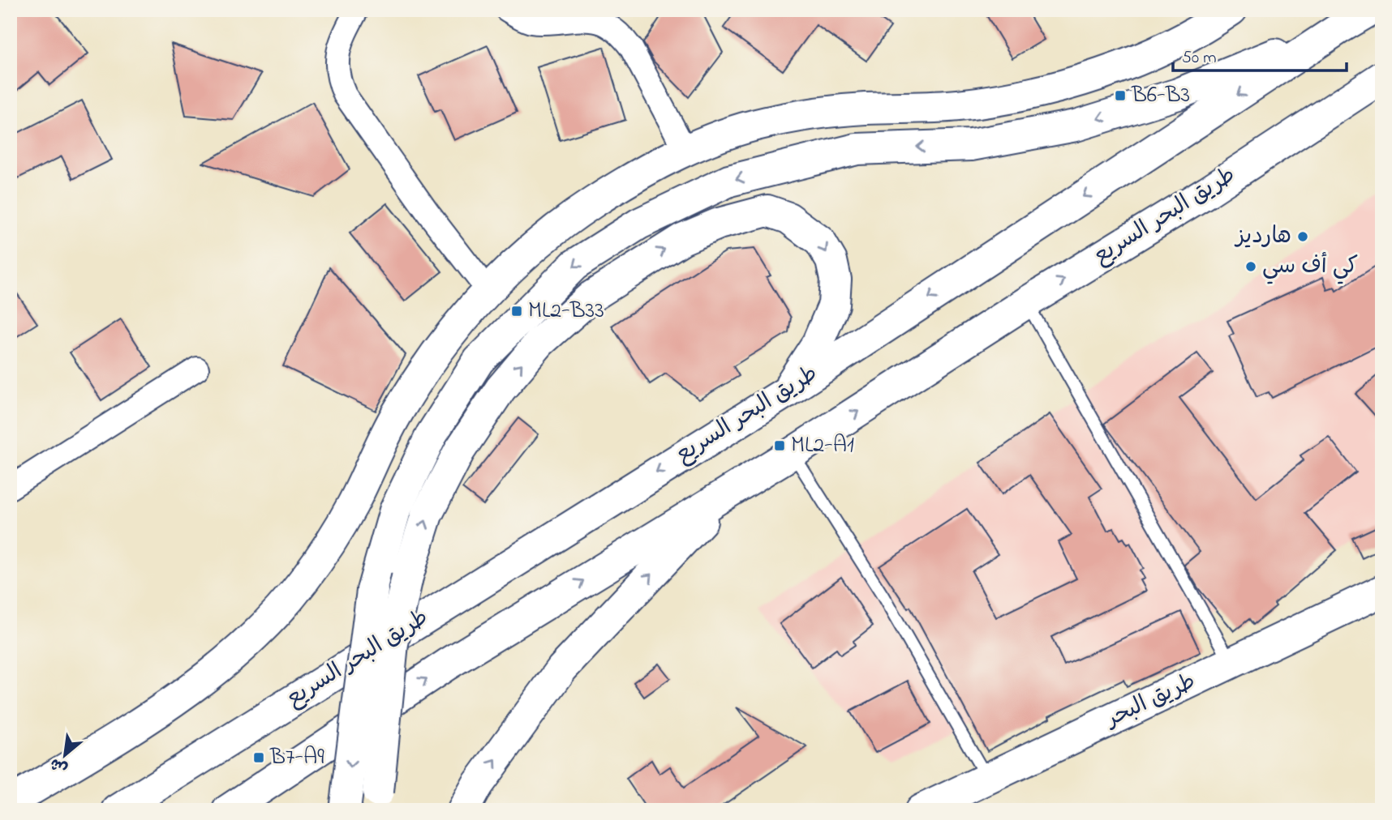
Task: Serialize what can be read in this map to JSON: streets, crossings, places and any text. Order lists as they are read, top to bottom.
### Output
{
  "streets": {
    "main road": ["طريق البحر السريع", "طريق البحر"]
  },
  "places": {
    "transit": [
      "B6-B3",
      "ML2-B33",
      "ML2-A1",
      "B7-A9"
    ],
    "other": ["هارديز", "كي أف سي"]
  },
  "scale_bar": "50 m",
  "north": "bottom left"
}
